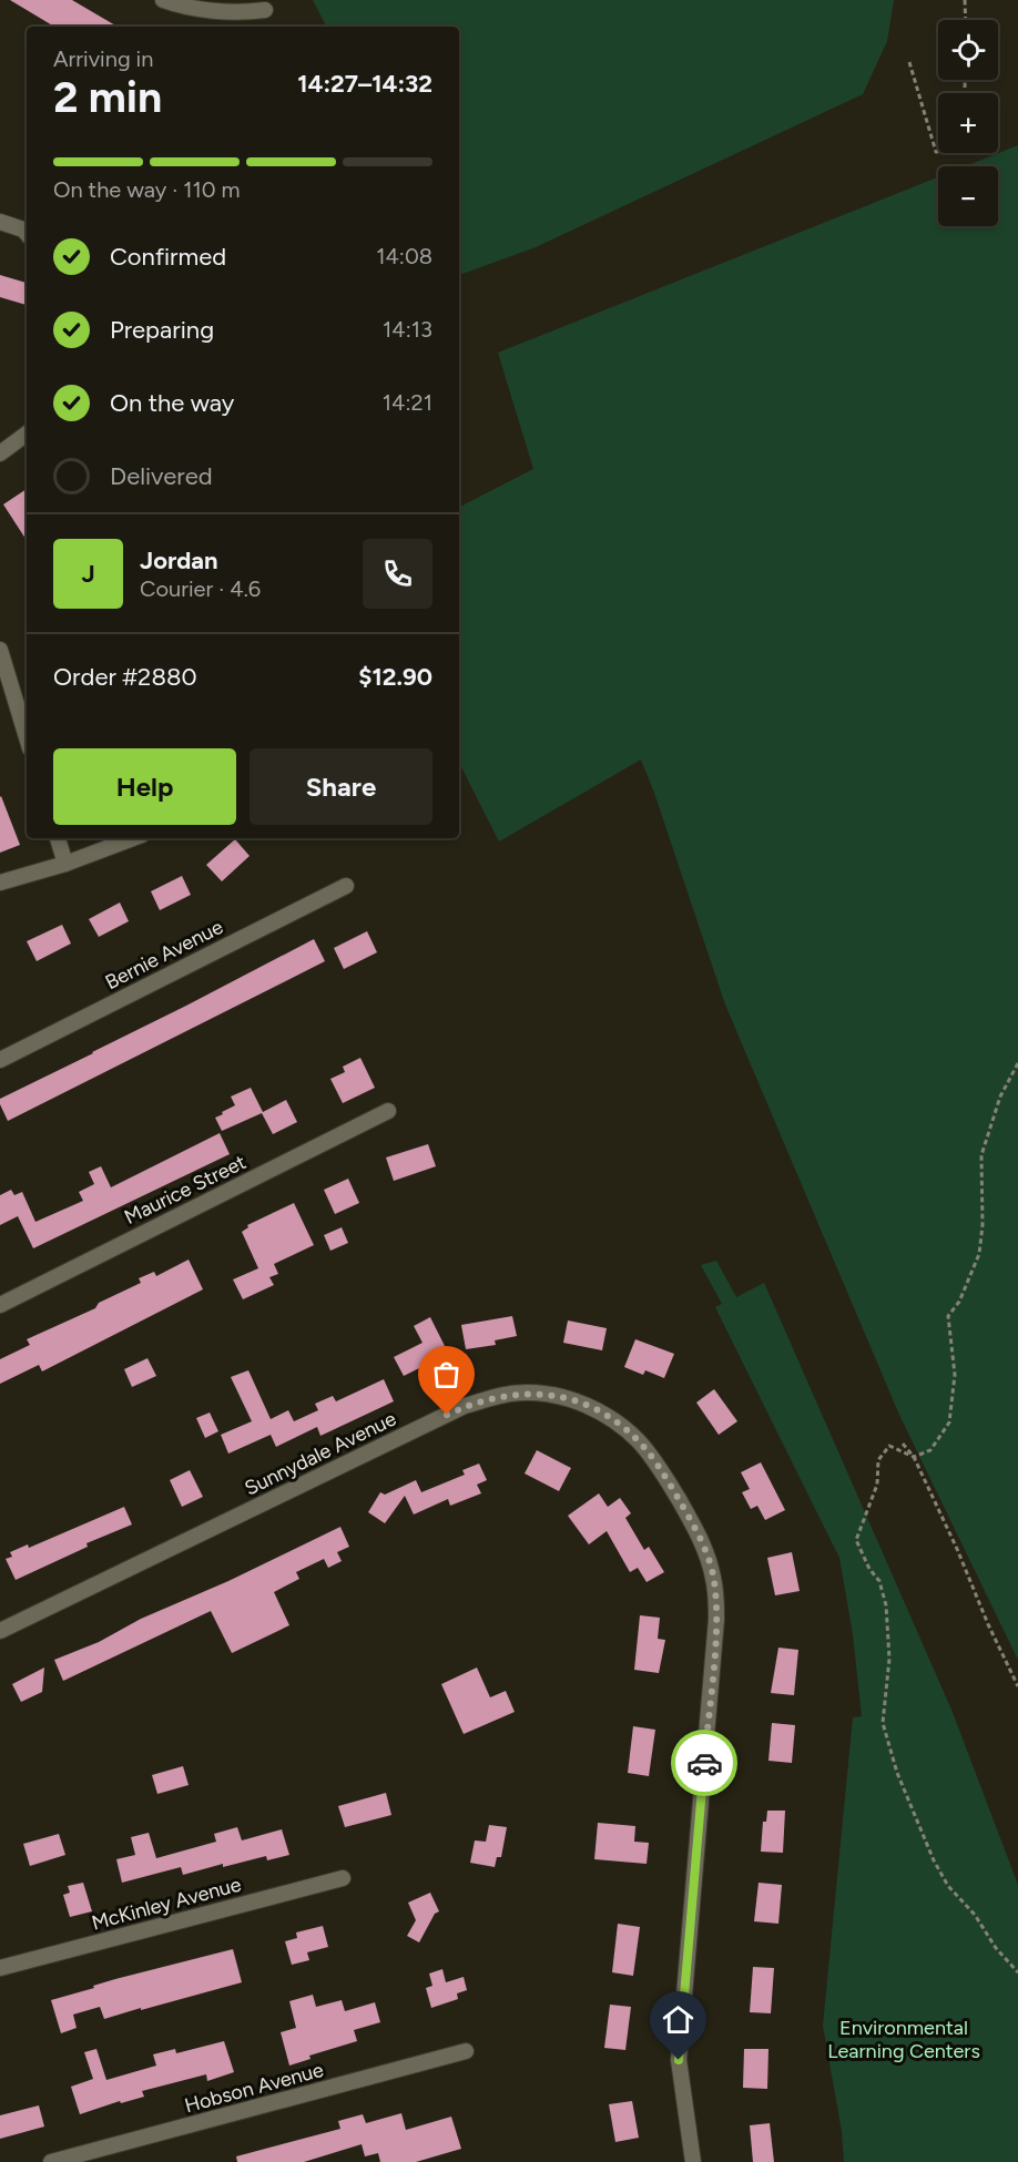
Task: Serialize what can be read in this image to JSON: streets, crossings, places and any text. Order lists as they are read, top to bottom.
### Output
{
  "streets": {
    "street": [
      "Bernie Avenue",
      "Maurice Street",
      "Sunnydale Avenue",
      "McKinley Avenue",
      "Hobson Avenue"
    ]
  },
  "parks": ["Environmental Learning Centers"],
  "page": {
    "map_buttons": ["+", "−"],
    "heading": ["2 min", "Arriving in", "14:27–14:32"],
    "panel": [
      "Jordan",
      "Courier · 4.6",
      "Order #2880",
      "$12.90"
    ],
    "bar": "On the way · 110 m",
    "list": [
      ["Confirmed", "14:08"],
      ["Preparing", "14:13"],
      ["On the way", "14:21"],
      "Delivered"
    ],
    "round": "J",
    "buttons": ["Help", "Share"]
  }
}
